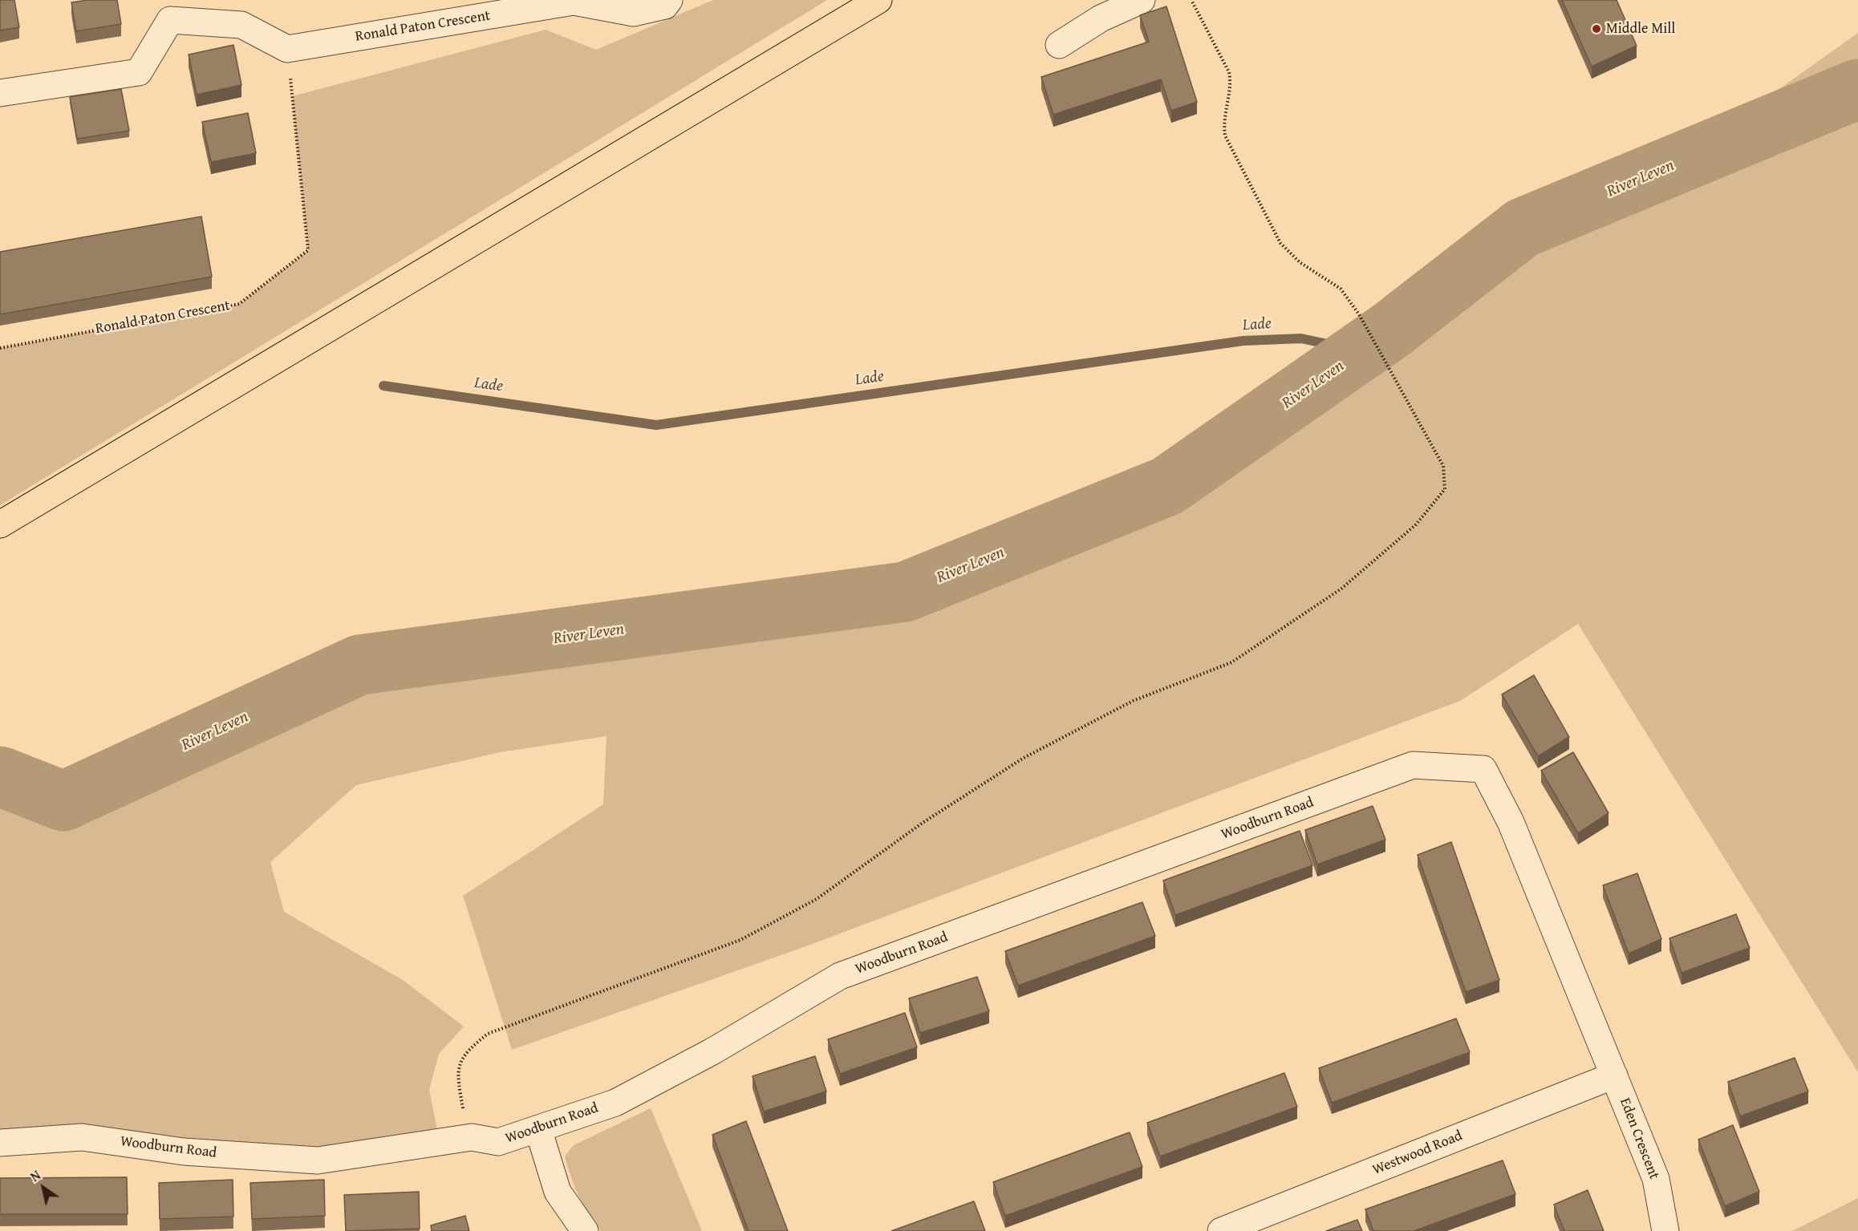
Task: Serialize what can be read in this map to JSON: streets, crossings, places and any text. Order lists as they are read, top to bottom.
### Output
{
  "streets": {
    "street": [
      "Ronald Paton Crescent",
      "Woodburn Road",
      "Eden Crescent",
      "Westwood Road"
    ]
  },
  "crossings": [
    ["Woodburn Road", "Eden Crescent"],
    ["Woodburn Road", "Westwood Road"],
    ["Eden Crescent", "Westwood Road"]
  ],
  "water": ["River Leven", "Lade"],
  "places": ["Middle Mill"],
  "north": "top left"
}
